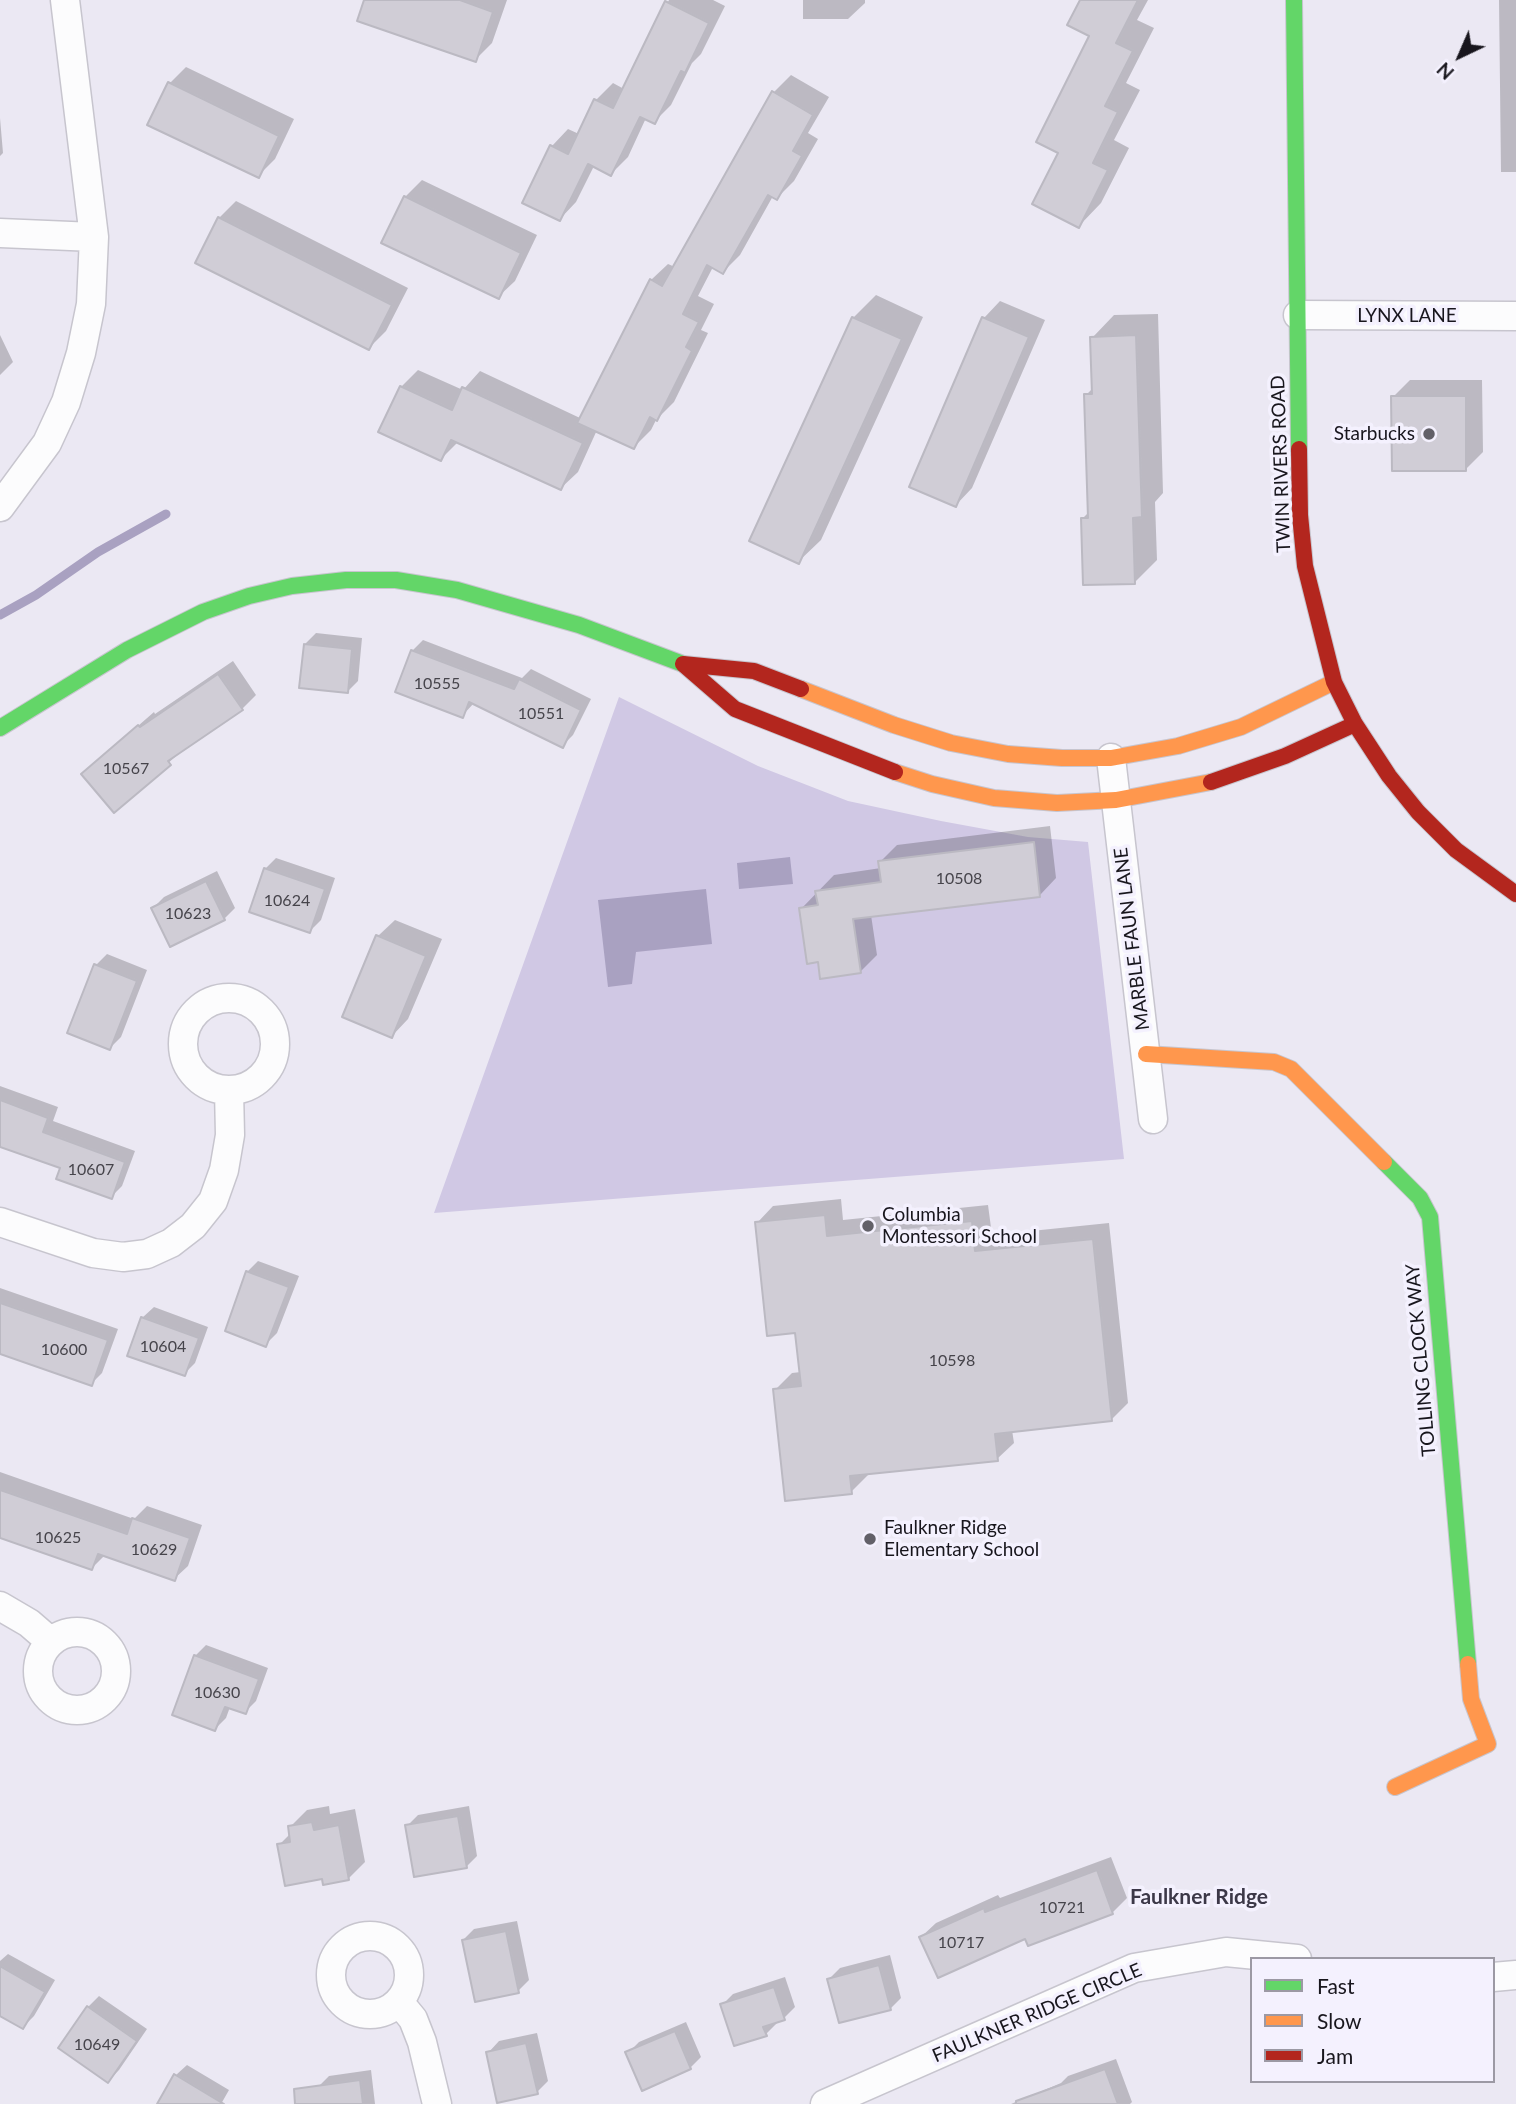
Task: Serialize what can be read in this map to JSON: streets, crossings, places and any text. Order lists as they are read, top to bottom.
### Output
{
  "streets": {
    "street": [
      "LYNX LANE",
      "TWIN RIVERS ROAD",
      "MARBLE FAUN LANE",
      "TOLLING CLOCK WAY",
      "FAULKNER RIDGE CIRCLE"
    ]
  },
  "crossings": [
    ["LYNX LANE", "TWIN RIVERS ROAD"],
    ["MARBLE FAUN LANE", "TOLLING CLOCK WAY"]
  ],
  "districts": ["Faulkner Ridge"],
  "places": ["Starbucks", "Columbia Montessori School", "Faulkner Ridge Elementary School"],
  "house_numbers": [
    "10555",
    "10551",
    "10567",
    "10508",
    "10624",
    "10623",
    "10607",
    "10604",
    "10600",
    "10598",
    "10625",
    "10629",
    "10630",
    "10721",
    "10717",
    "10649"
  ],
  "legend": ["Fast", "Slow", "Jam"],
  "north": "bottom left"
}
